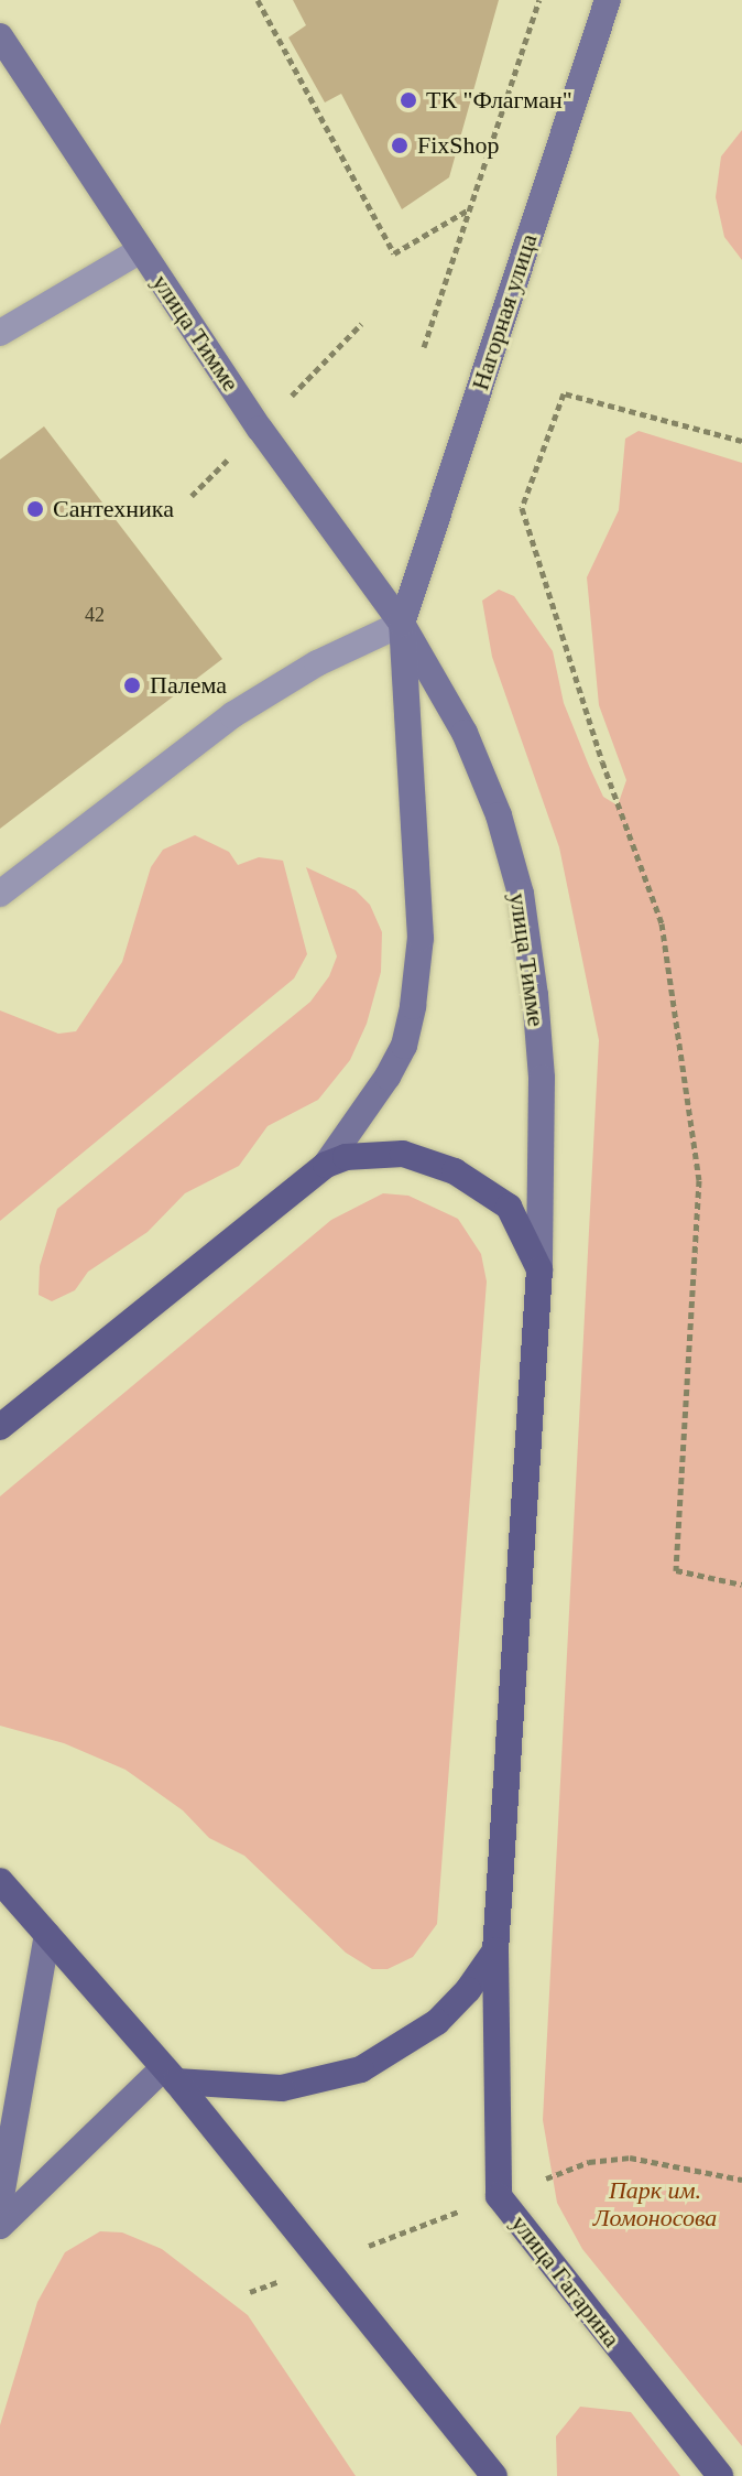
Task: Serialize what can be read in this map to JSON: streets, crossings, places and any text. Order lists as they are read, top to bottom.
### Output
{
  "streets": {
    "main road": ["Нагорная улица", "улица Тимме", "улица Гагарина"]
  },
  "crossings": [
    ["Нагорная улица", "улица Тимме"],
    ["улица Тимме", "улица Гагарина"]
  ],
  "parks": ["Парк им. Ломоносова"],
  "places": [
    "ТК \"Флагман\"",
    "FixShop",
    "Сантехника",
    "Палема"
  ],
  "house_numbers": ["42"]
}
